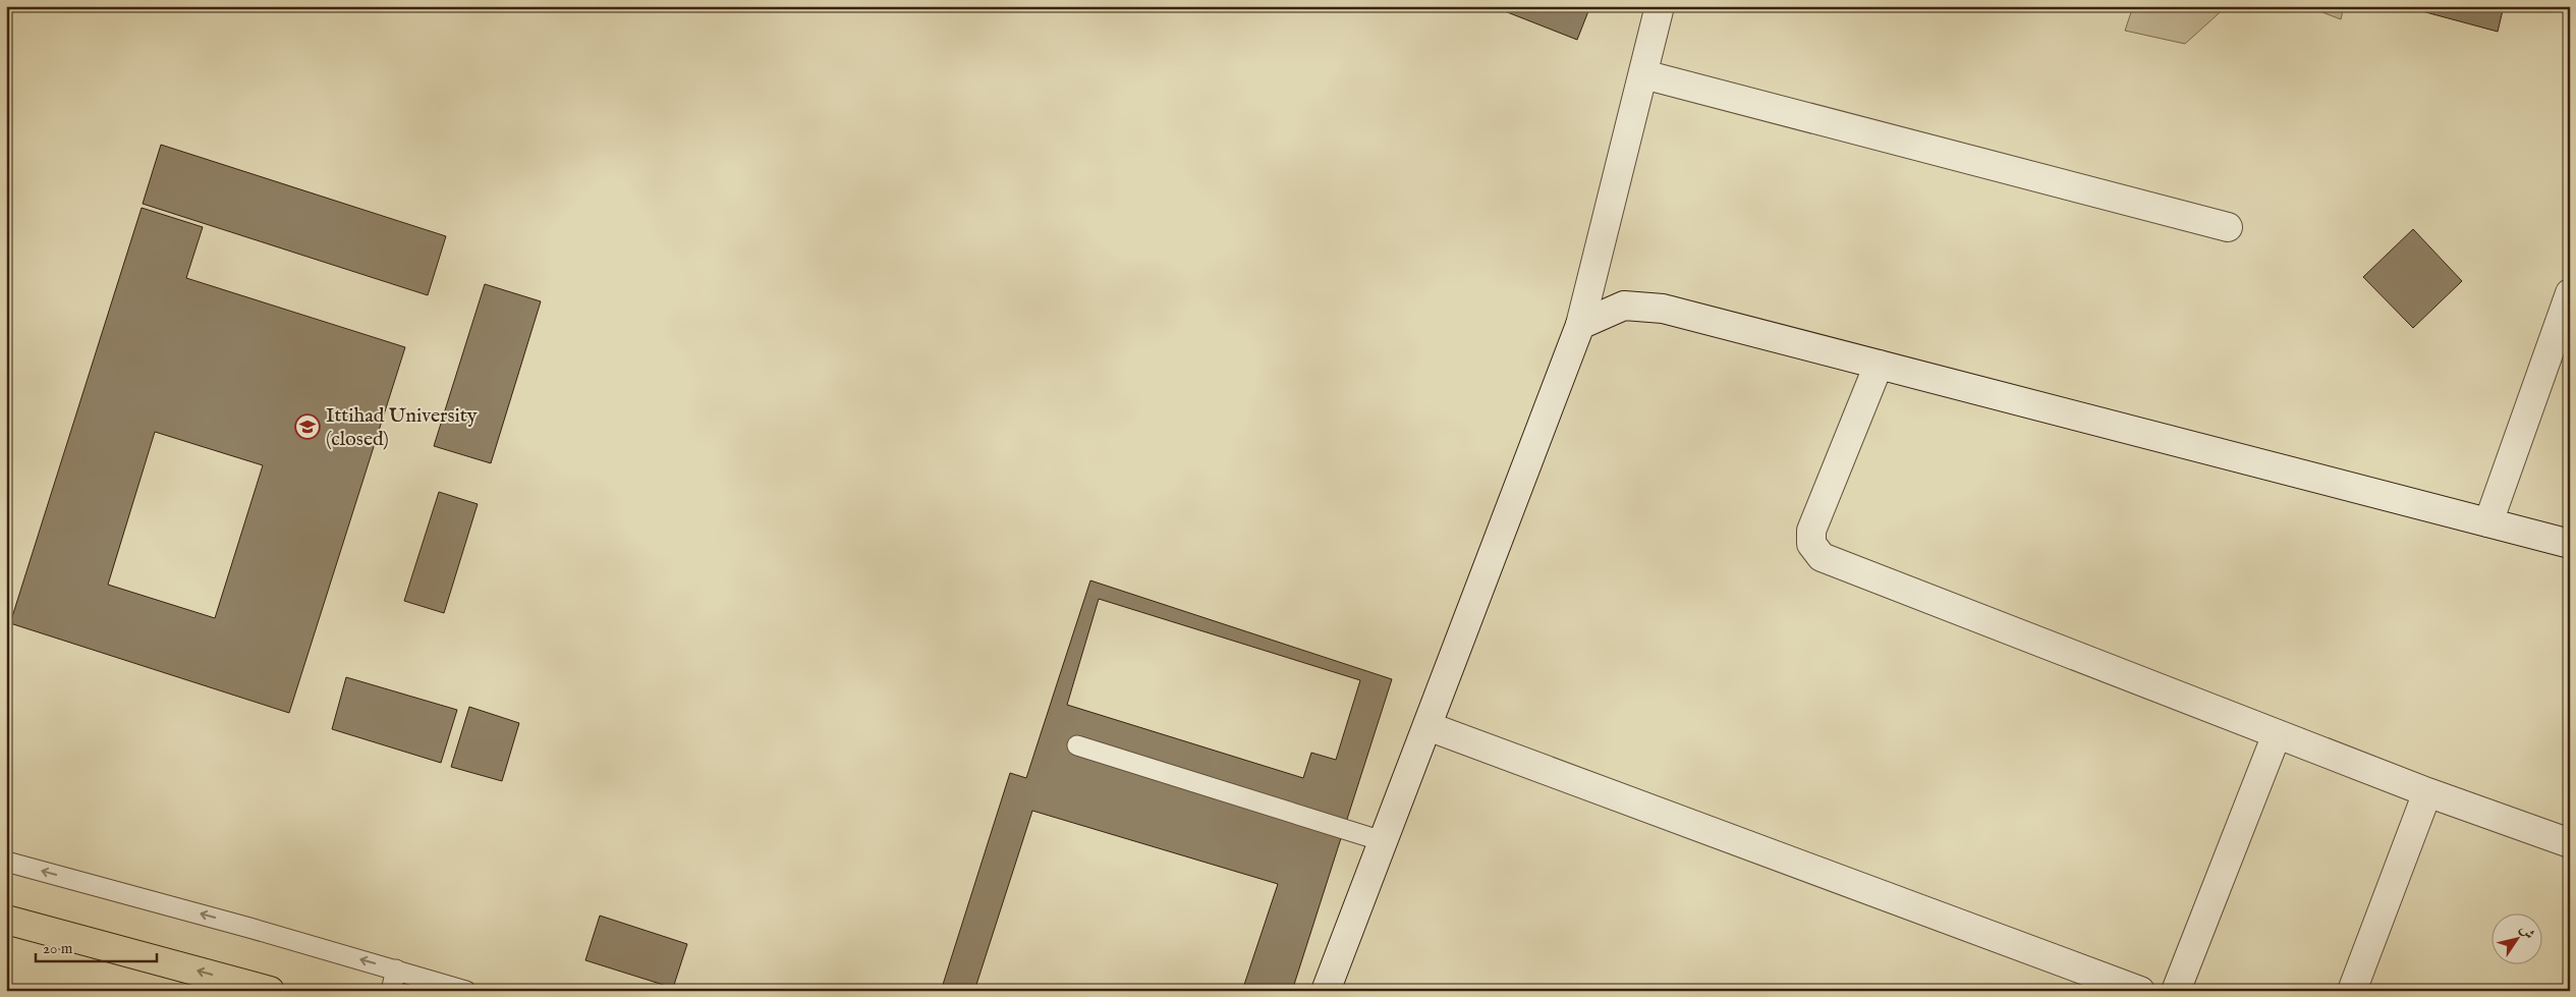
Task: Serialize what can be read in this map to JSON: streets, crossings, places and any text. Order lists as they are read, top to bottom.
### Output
{
  "places": {
    "school or university": ["Ittihad University (closed)"]
  },
  "scale_bar": "20 m",
  "north": "top right"
}
